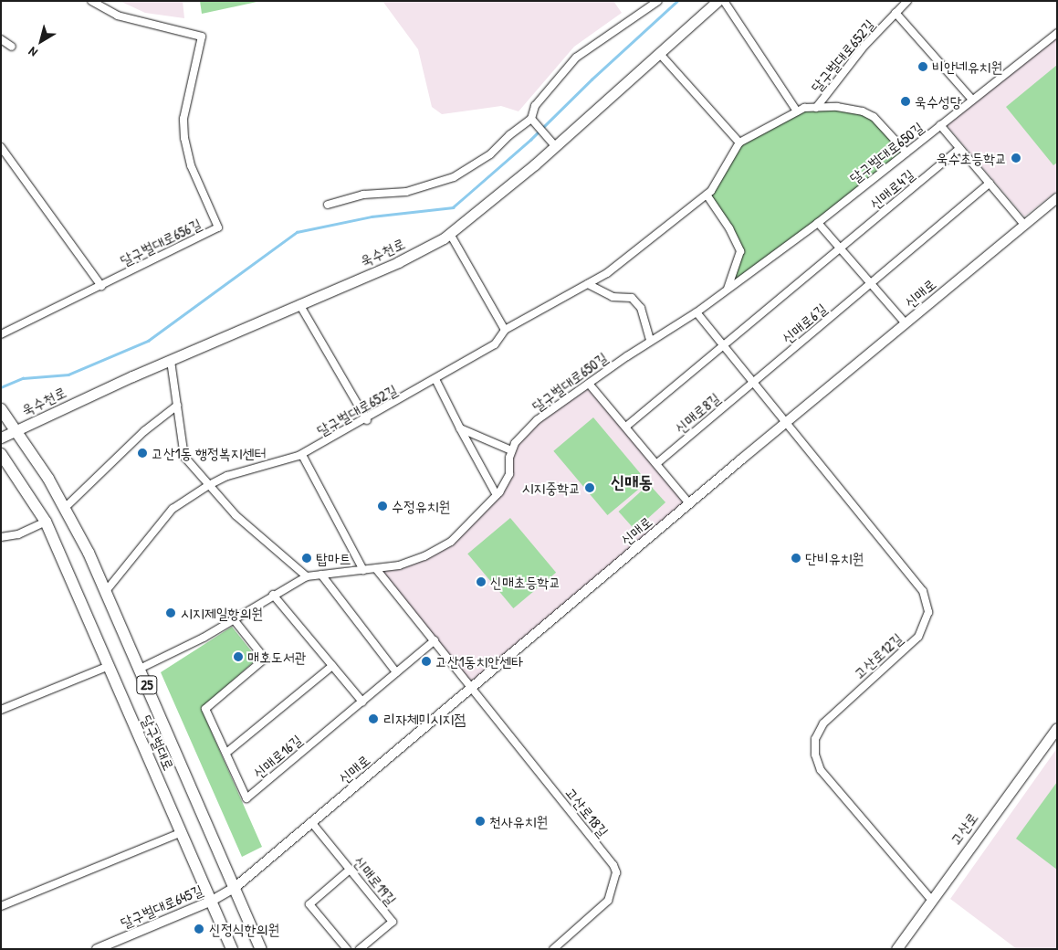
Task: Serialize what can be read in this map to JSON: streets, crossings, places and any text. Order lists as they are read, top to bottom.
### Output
{
  "streets": {
    "main road": [
      "욱수천로",
      "25",
      "달구벌대로",
      "고산로"
    ],
    "street": [
      "달구벌대로652길",
      "달구벌대로650길",
      "신매로4길",
      "달구벌대로656길",
      "신매로",
      "신매로6길",
      "신매로8길",
      "고산로12길",
      "신매로16길",
      "고산로18길",
      "신매로19길",
      "달구벌대로645길"
    ]
  },
  "crossings": [
    ["달구벌대로652길", "달구벌대로650길"],
    ["달구벌대로652길", "달구벌대로"],
    ["욱수천로", "달구벌대로"],
    ["신매로", "고산로12길"],
    ["신매로", "달구벌대로"],
    ["신매로", "고산로18길"],
    ["신매로", "신매로19길"],
    ["신매로", "달구벌대로645길"],
    ["신매로6길", "신매로8길"],
    ["고산로12길", "고산로"],
    ["달구벌대로", "달구벌대로645길"]
  ],
  "districts": ["신매동"],
  "places": [
    "비안네유치원",
    "욱수성당",
    "욱수초등학교",
    "고산1동 행정복지센터",
    "시지중학교",
    "수정유치원",
    "탑마트",
    "단비유치원",
    "신매초등학교",
    "시지제일항의원",
    "매호도서관",
    "고산1동치안센타",
    "리자체미시지점",
    "천사유치원",
    "신정식한의원"
  ],
  "north": "bottom left"
}
